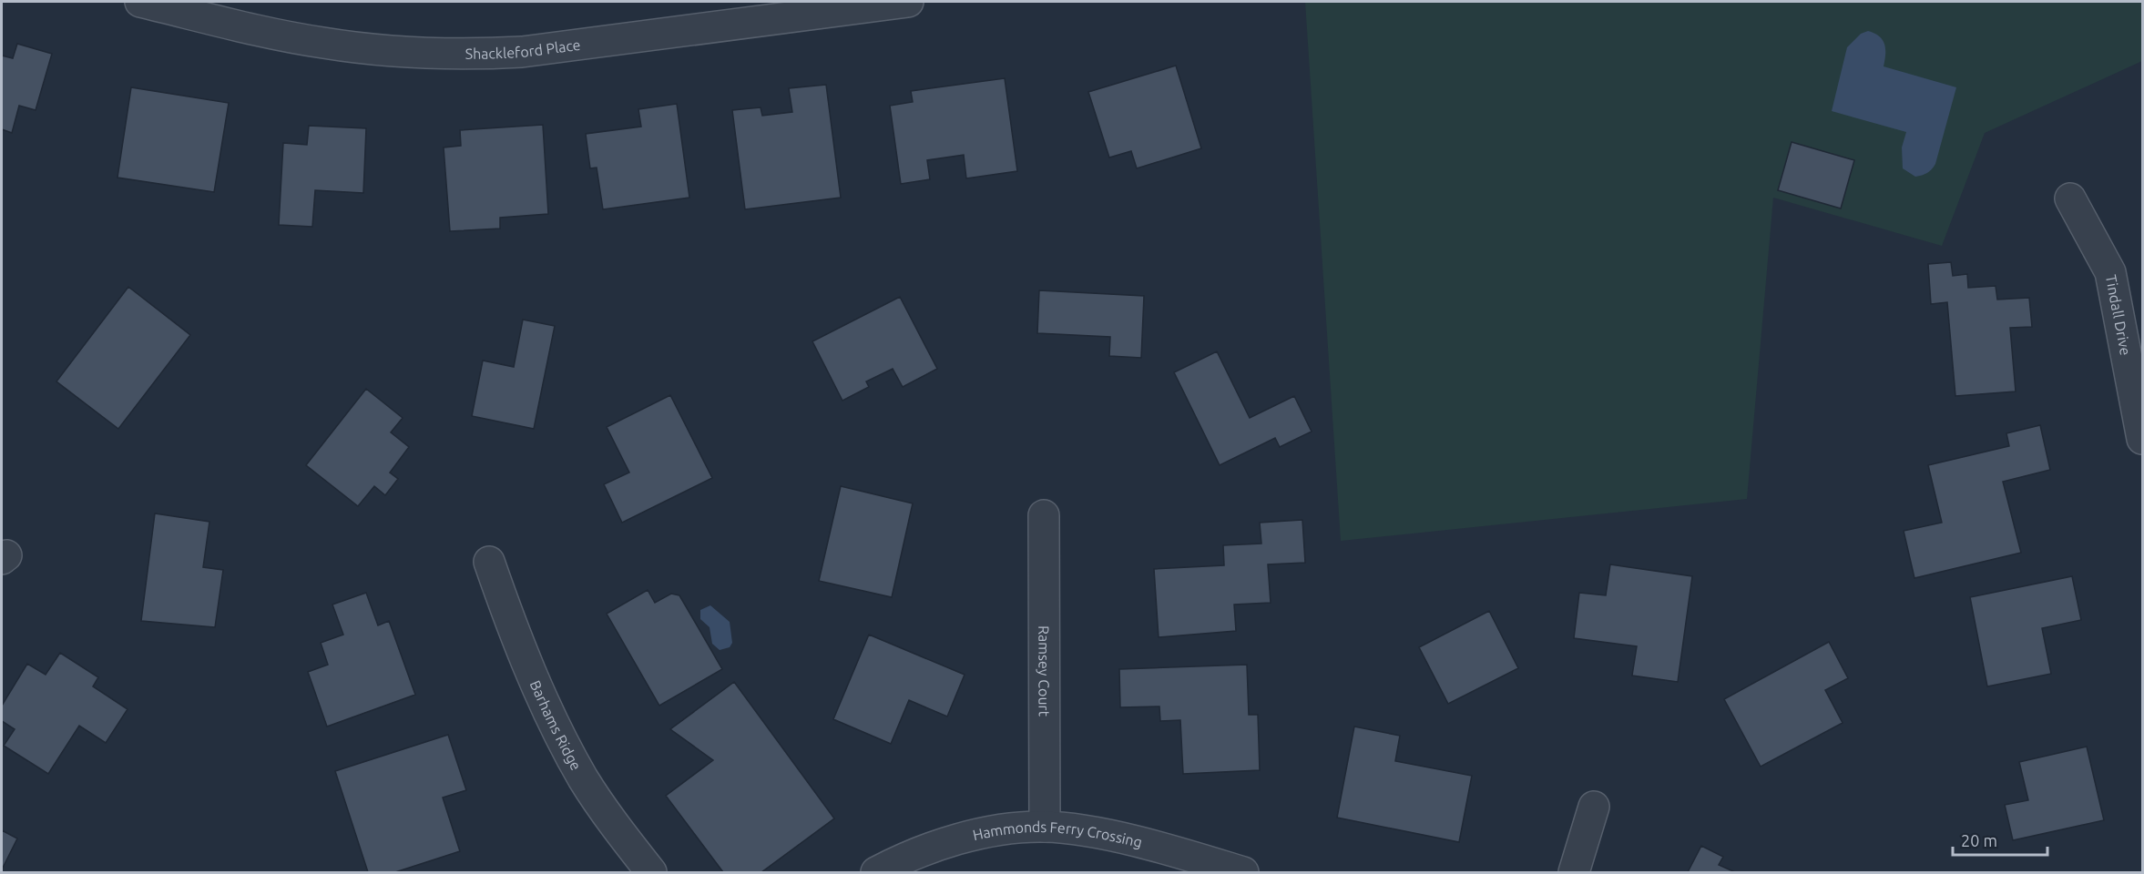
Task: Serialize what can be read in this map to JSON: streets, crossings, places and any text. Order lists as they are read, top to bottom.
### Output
{
  "streets": {
    "street": [
      "Shackleford Place",
      "Tindall Drive",
      "Ramsey Court",
      "Barhams Ridge",
      "Hammonds Ferry Crossing"
    ]
  },
  "crossings": [
    ["Ramsey Court", "Hammonds Ferry Crossing"]
  ],
  "scale_bar": "20 m"
}
